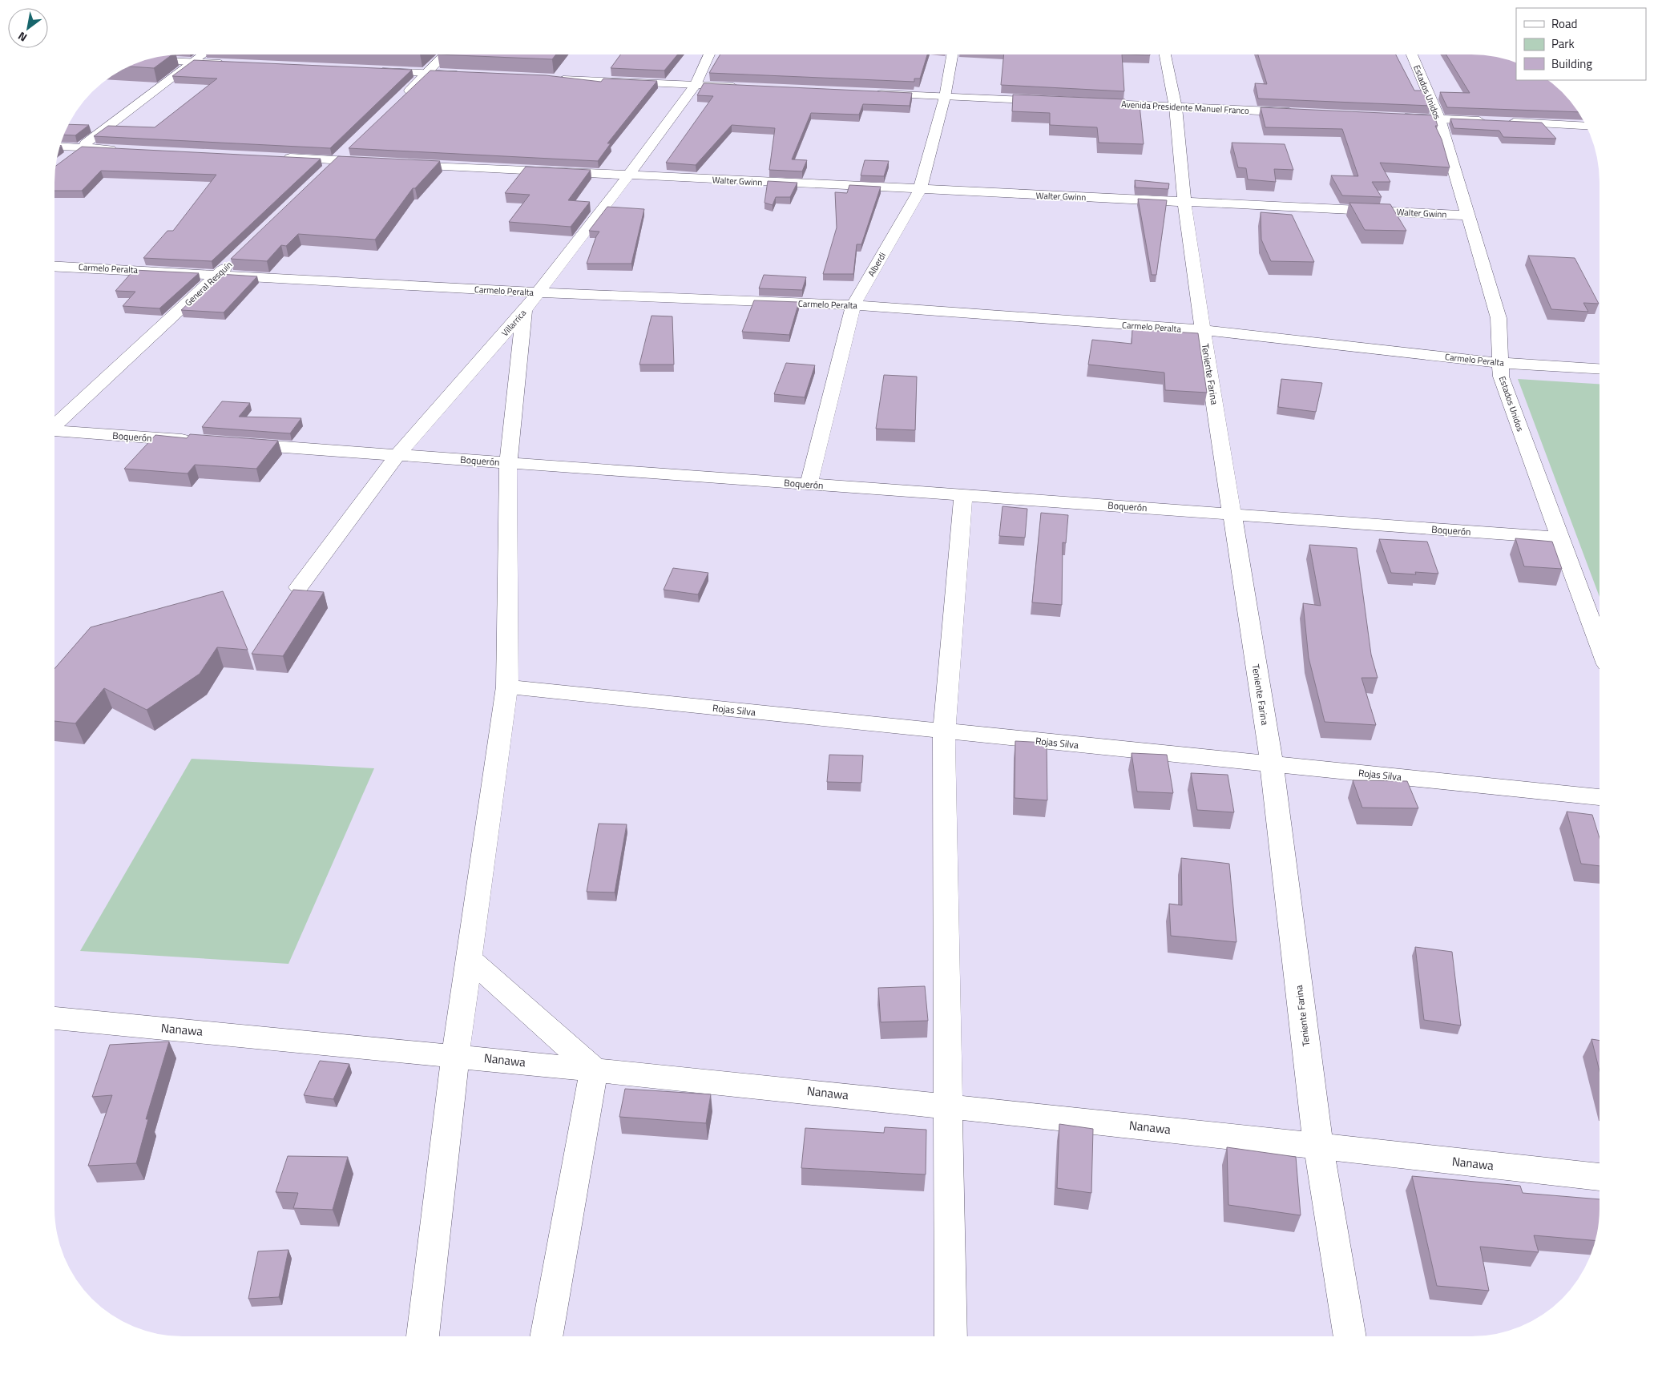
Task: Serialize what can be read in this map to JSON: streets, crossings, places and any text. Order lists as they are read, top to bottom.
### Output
{
  "streets": {
    "street": [
      "Estados Unidos",
      "Avenida Presidente Manuel Franco",
      "Walter Gwinn",
      "Alberdi",
      "Carmelo Peralta",
      "General Resquín",
      "Villarrica",
      "Teniente Farina",
      "Boquerón",
      "Rojas Silva",
      "Nanawa"
    ]
  },
  "crossings": [
    ["Estados Unidos", "Walter Gwinn"],
    ["Estados Unidos", "Carmelo Peralta"],
    ["Estados Unidos", "Boquerón"],
    ["Avenida Presidente Manuel Franco", "Teniente Farina"],
    ["Walter Gwinn", "Alberdi"],
    ["Walter Gwinn", "Villarrica"],
    ["Walter Gwinn", "Teniente Farina"],
    ["Alberdi", "Carmelo Peralta"],
    ["Alberdi", "Boquerón"],
    ["Carmelo Peralta", "General Resquín"],
    ["Carmelo Peralta", "Villarrica"],
    ["Carmelo Peralta", "Teniente Farina"],
    ["Villarrica", "Boquerón"],
    ["Teniente Farina", "Boquerón"],
    ["Teniente Farina", "Rojas Silva"],
    ["Teniente Farina", "Nanawa"]
  ],
  "legend": ["Road", "Park", "Building"],
  "north": "bottom left"
}
